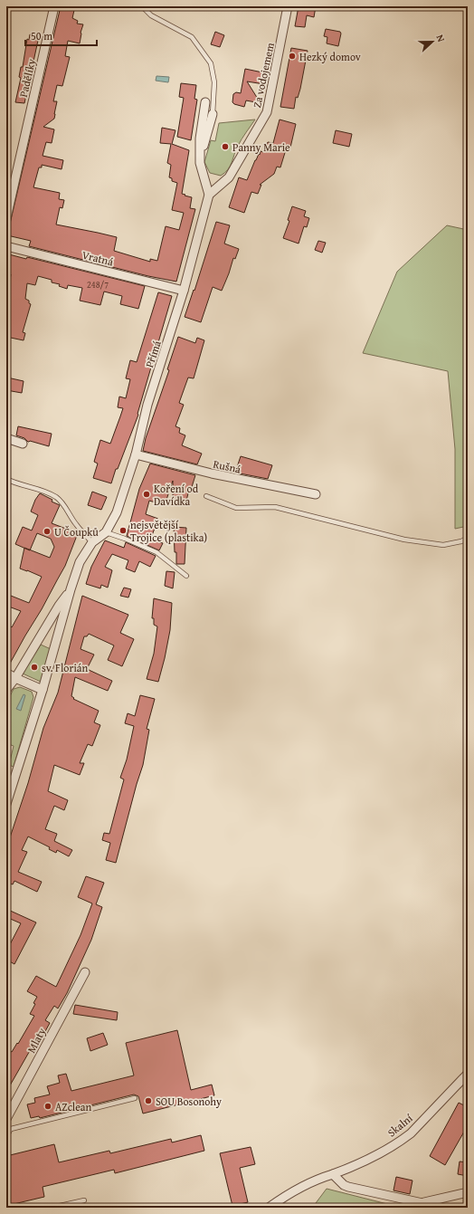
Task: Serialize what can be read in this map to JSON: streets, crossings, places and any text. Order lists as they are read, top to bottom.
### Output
{
  "streets": {
    "street": [
      "Za vodojemem",
      "Padělíky",
      "Vratná",
      "Přímá",
      "Rušná",
      "Mlaty",
      "Skalní"
    ]
  },
  "crossings": [
    ["Za vodojemem", "Přímá"],
    ["Vratná", "Přímá"],
    ["Přímá", "Rušná"]
  ],
  "places": [
    "Hezký domov",
    "Panny Marie",
    "Koření od Davídka",
    "nejsvětější Trojice (plastika)",
    "U Čoupků",
    "sv. Florián",
    "SOU Bosonohy",
    "AZclean"
  ],
  "house_numbers": ["248/7"],
  "scale_bar": "50 m",
  "north": "right"
}
